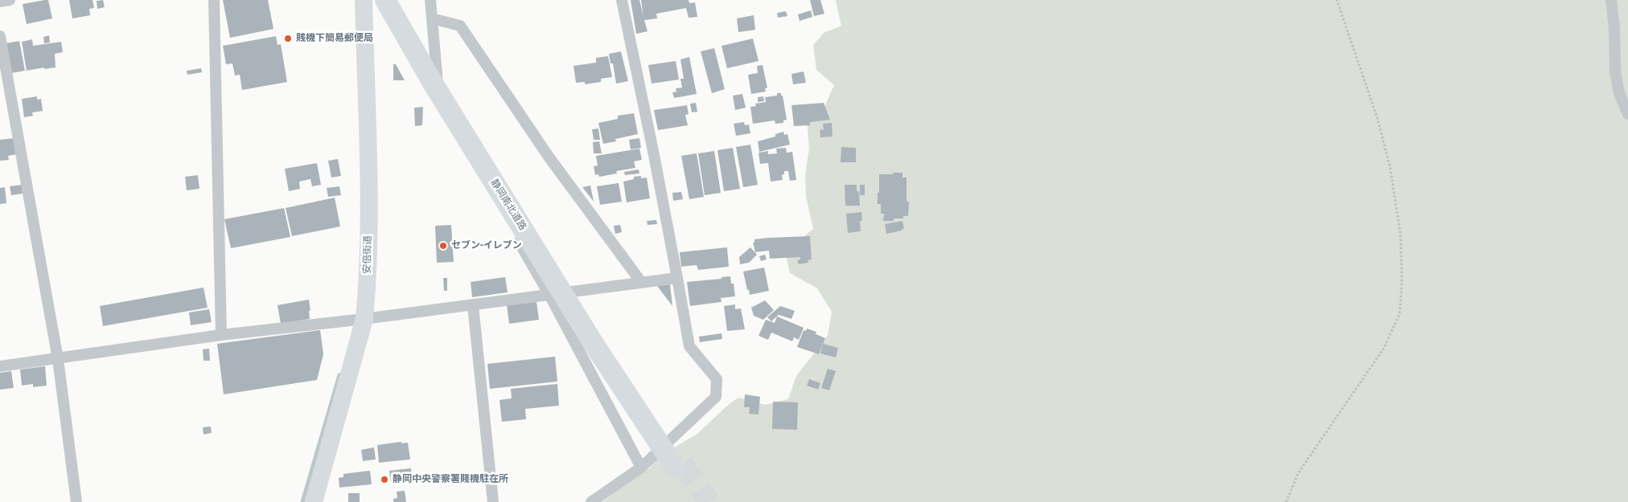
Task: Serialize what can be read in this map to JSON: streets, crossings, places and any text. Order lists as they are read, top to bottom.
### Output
{
  "streets": {
    "highway": ["静岡南北道路"],
    "main road": ["安倍街道"]
  },
  "places": ["賎機下簡易郵便局", "セブン-イレブン", "静岡中央警察署賤機駐在所"]
}
